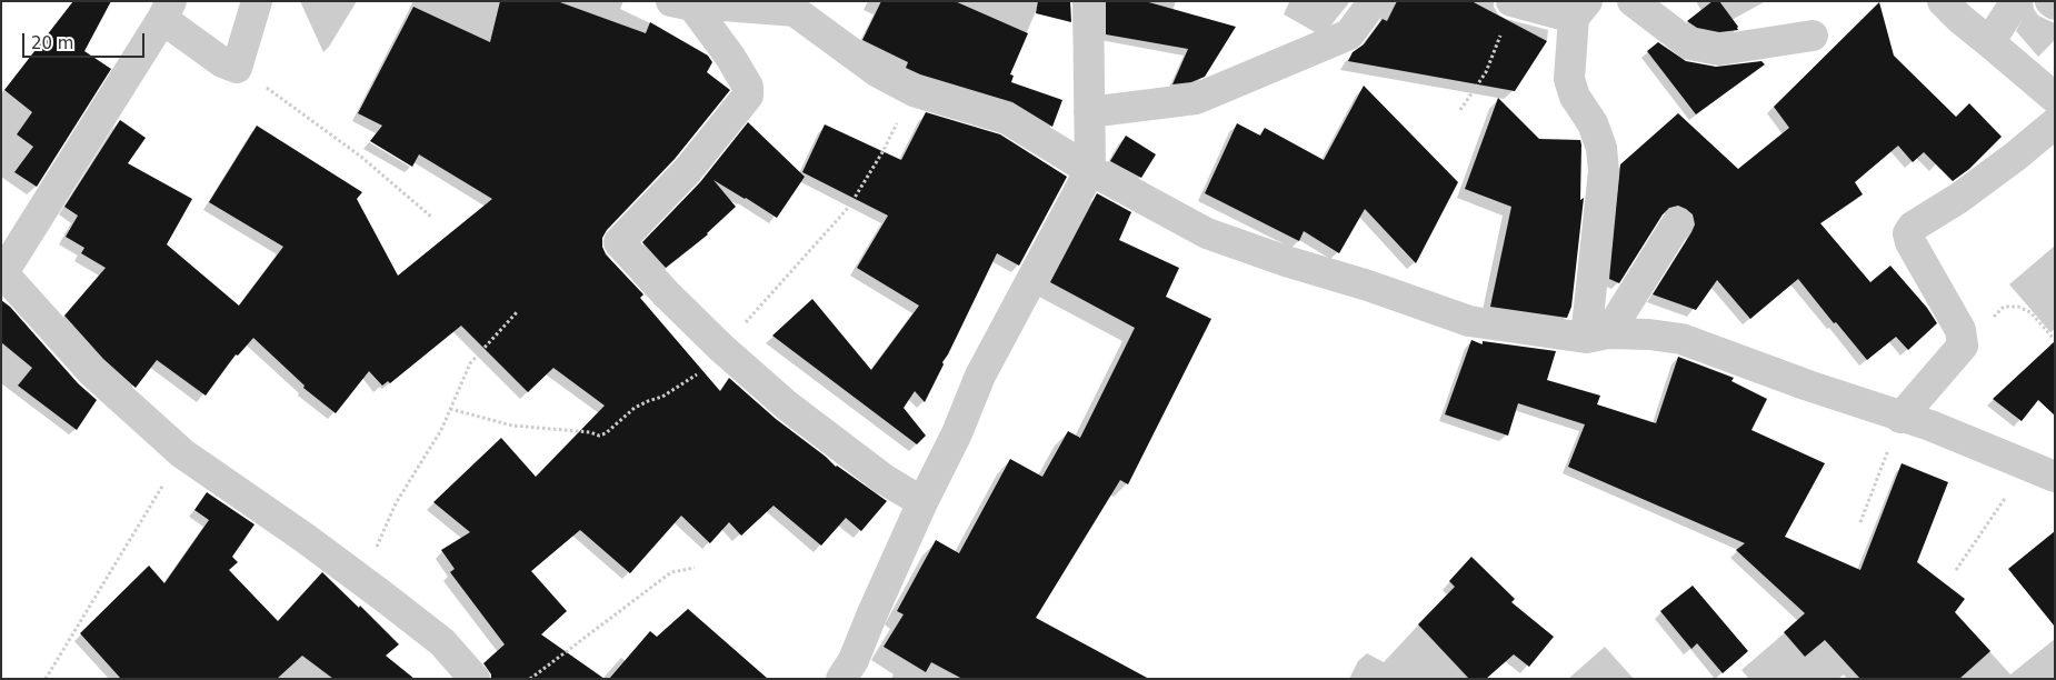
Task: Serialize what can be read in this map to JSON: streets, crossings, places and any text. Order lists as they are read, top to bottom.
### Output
{
  "scale_bar": "20 m"
}
